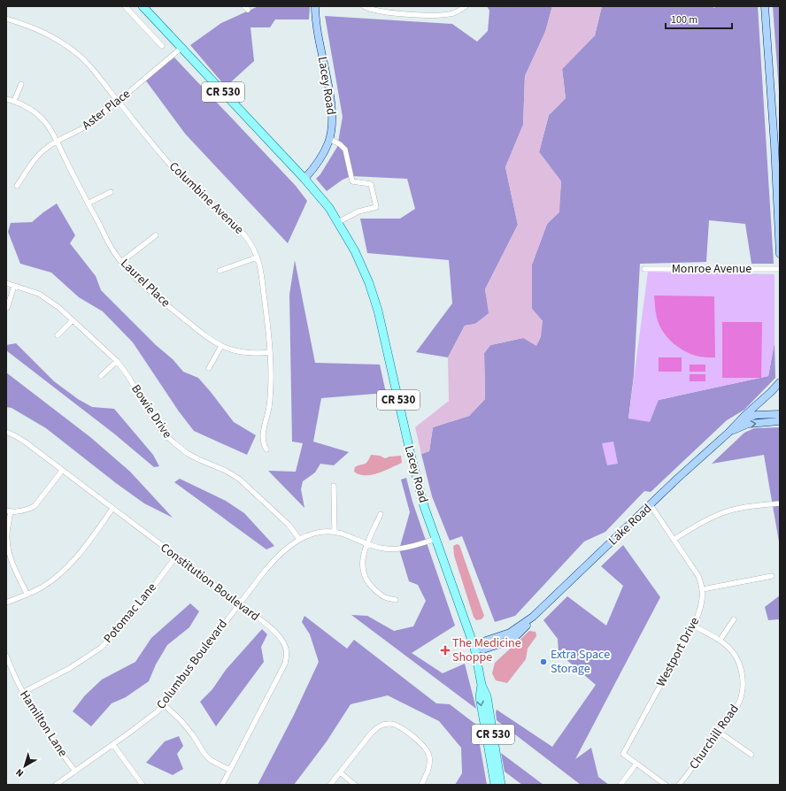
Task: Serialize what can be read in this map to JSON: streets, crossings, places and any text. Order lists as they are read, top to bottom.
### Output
{
  "streets": {
    "main road": ["Lacey Road", "CR 530"],
    "street": [
      "Aster Place",
      "Columbine Avenue",
      "Monroe Avenue",
      "Laurel Place",
      "Bowie Drive",
      "Lake Road",
      "Constitution Boulevard",
      "Potomac Lane",
      "Westport Drive",
      "Columbus Boulevard",
      "Hamilton Lane",
      "Churchill Road"
    ]
  },
  "crossings": [
    ["Lacey Road", "CR 530"],
    ["Lacey Road", "Lake Road"],
    ["CR 530", "Aster Place"],
    ["Aster Place", "Columbine Avenue"],
    ["Aster Place", "Laurel Place"],
    ["Columbine Avenue", "Laurel Place"],
    ["Bowie Drive", "Columbus Boulevard"],
    ["Lake Road", "Westport Drive"],
    ["Constitution Boulevard", "Potomac Lane"],
    ["Constitution Boulevard", "Columbus Boulevard"],
    ["Potomac Lane", "Hamilton Lane"],
    ["Westport Drive", "Churchill Road"],
    ["Columbus Boulevard", "Hamilton Lane"]
  ],
  "places": {
    "health": ["The Medicine Shoppe"],
    "other": ["Extra Space Storage"]
  },
  "scale_bar": "100 m",
  "north": "bottom left"
}
